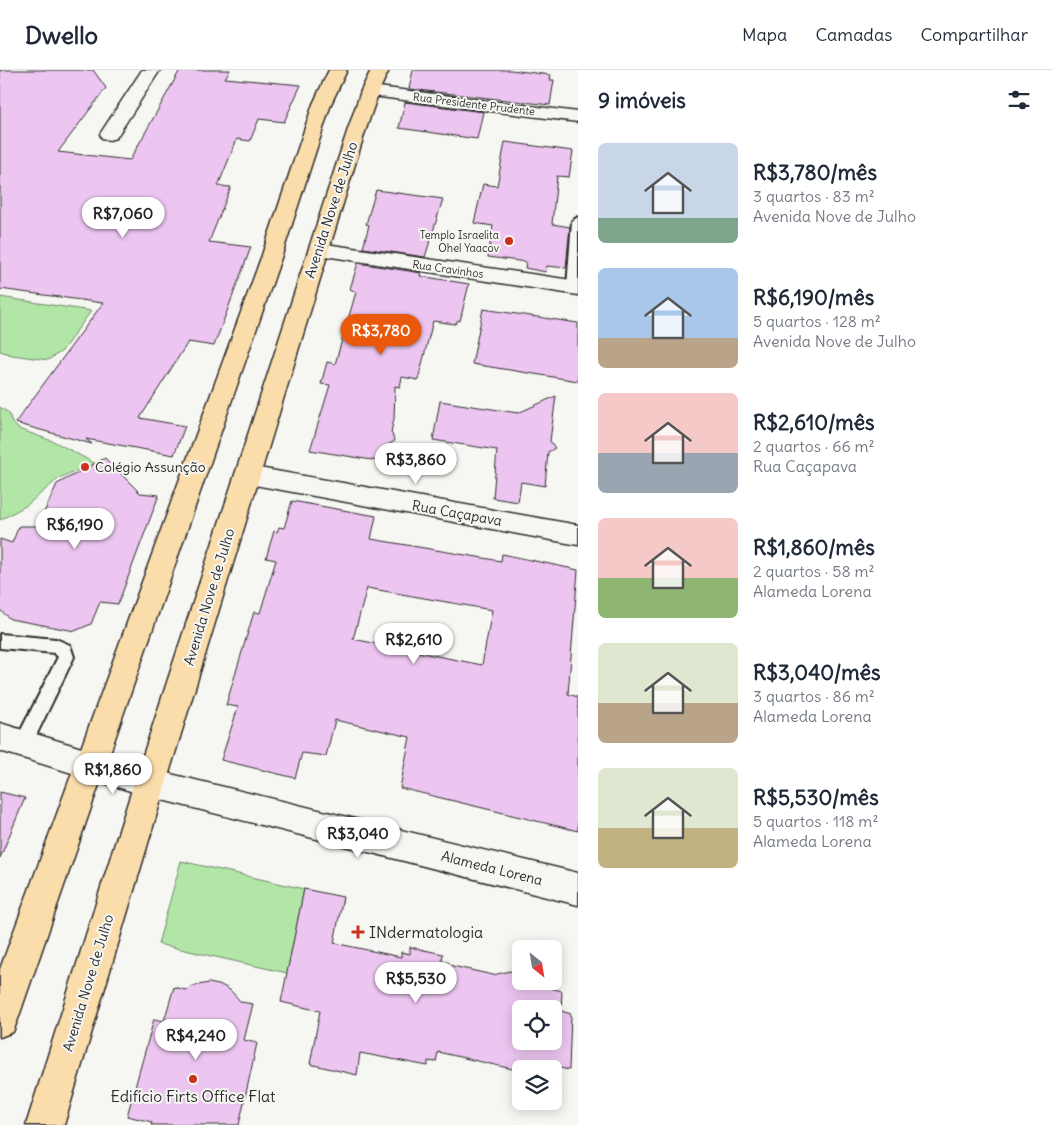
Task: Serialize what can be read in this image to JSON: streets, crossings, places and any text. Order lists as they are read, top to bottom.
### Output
{
  "streets": {
    "main road": ["Avenida Nove de Julho"],
    "street": [
      "Rua Presidente Prudente",
      "Rua Cravinhos",
      "Rua Caçapava",
      "Alameda Lorena"
    ]
  },
  "crossings": [
    ["Rua Presidente Prudente", "Avenida Nove de Julho"],
    ["Avenida Nove de Julho", "Rua Cravinhos"],
    ["Avenida Nove de Julho", "Rua Caçapava"],
    ["Avenida Nove de Julho", "Alameda Lorena"]
  ],
  "places": {
    "other": ["Templo Israelita Ohel Yaacov", "Colégio Assunção", "Edifício Firts Office Flat"],
    "health": ["INdermatologia"]
  },
  "north": "bottom right",
  "page": {
    "header": "Dwello",
    "nav": ["Mapa", "Camadas", "Compartilhar"],
    "heading": "9 imóveis",
    "list": [
      {
        "name": "R$3,780/mês",
        "note": "3 quartos · 83 m² · Avenida Nove de Julho"
      },
      {
        "name": "R$6,190/mês",
        "note": "5 quartos · 128 m² · Avenida Nove de Julho"
      },
      {
        "name": "R$2,610/mês",
        "note": "2 quartos · 66 m² · Rua Caçapava"
      },
      {
        "name": "R$1,860/mês",
        "note": "2 quartos · 58 m² · Alameda Lorena"
      },
      {
        "name": "R$3,040/mês",
        "note": "3 quartos · 86 m² · Alameda Lorena"
      },
      {
        "name": "R$5,530/mês",
        "note": "5 quartos · 118 m² · Alameda Lorena"
      }
    ],
    "price": [
      "R$7,060",
      "R$3,780",
      "R$3,860",
      "R$6,190",
      "R$2,610",
      "R$1,860",
      "R$3,040",
      "R$5,530",
      "R$4,240"
    ]
  }
}
